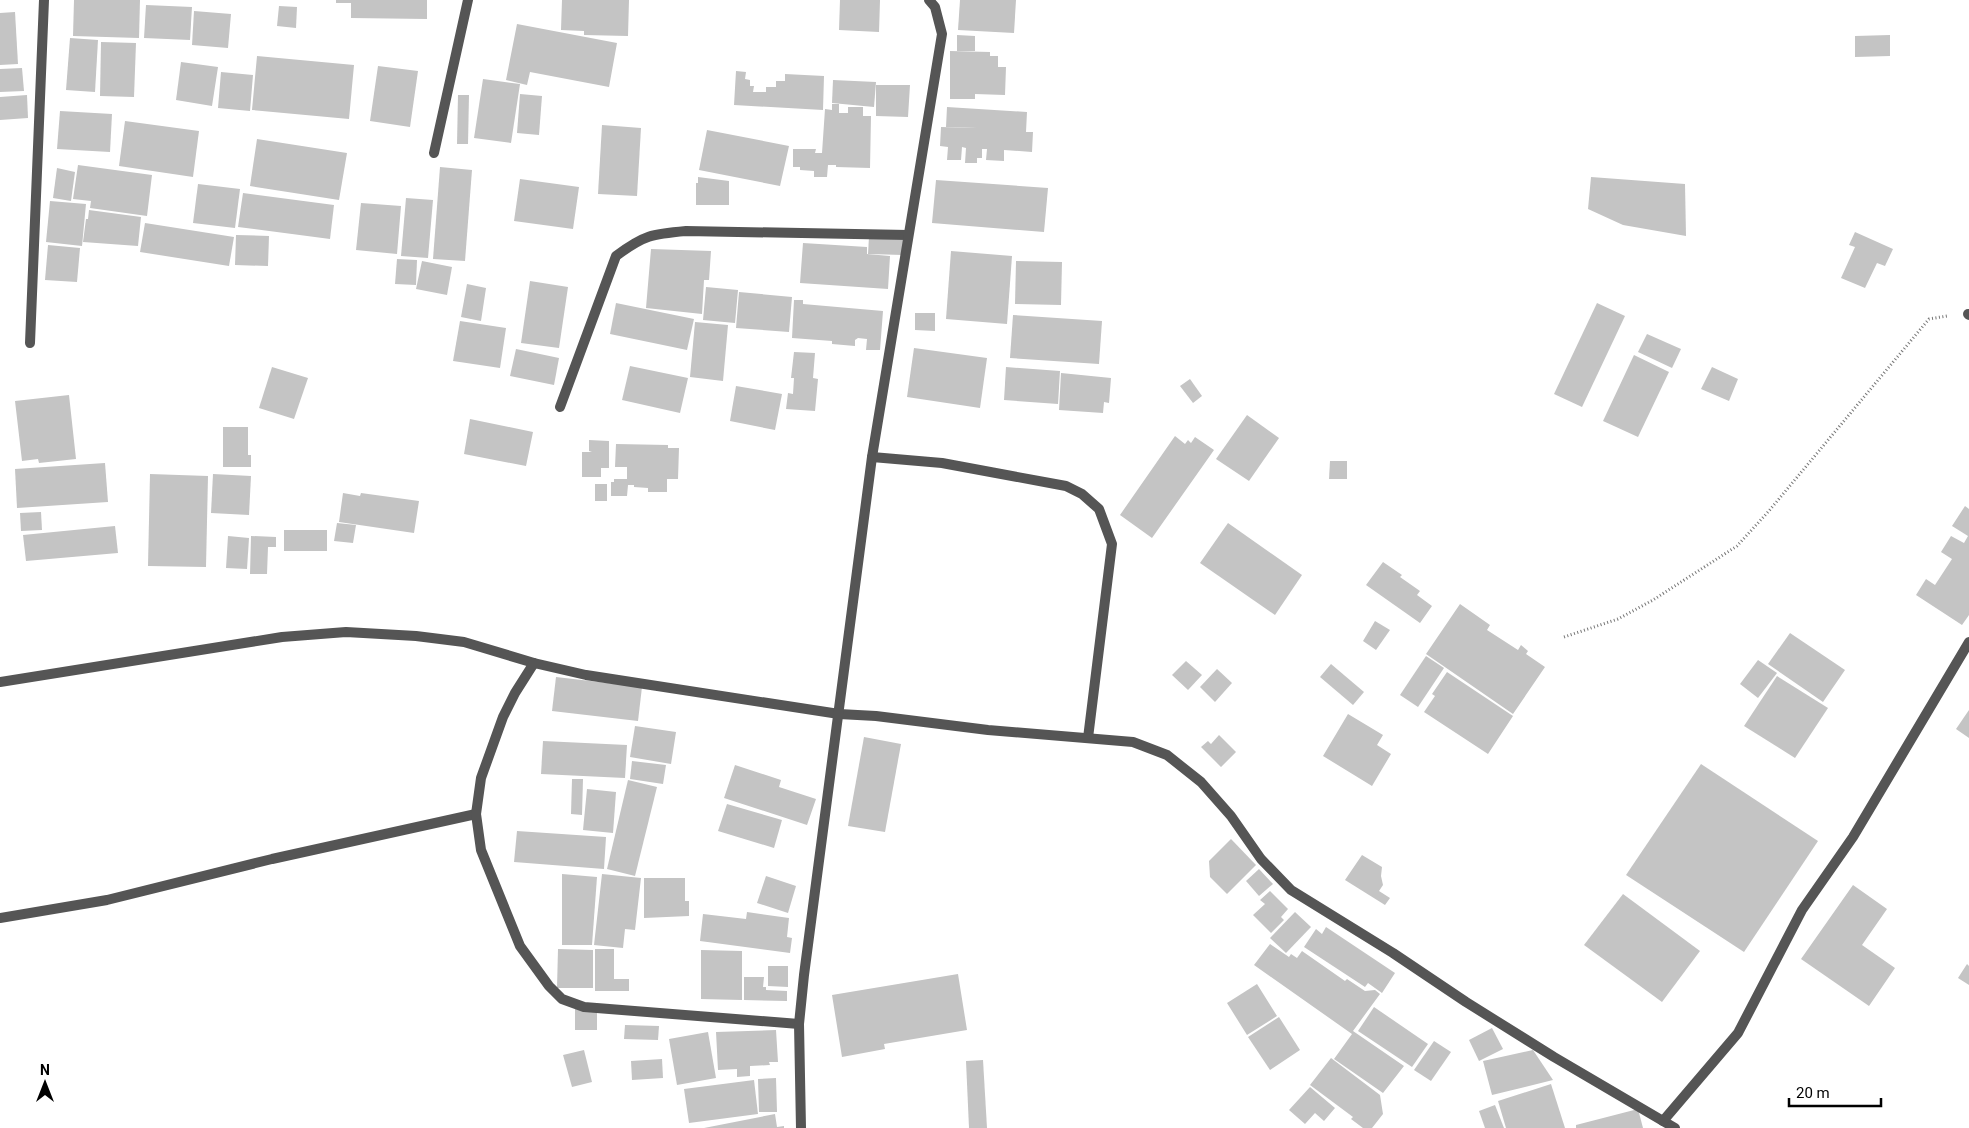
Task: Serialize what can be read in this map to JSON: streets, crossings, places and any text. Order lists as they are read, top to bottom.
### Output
{
  "scale_bar": "20 m",
  "north": "top"
}
